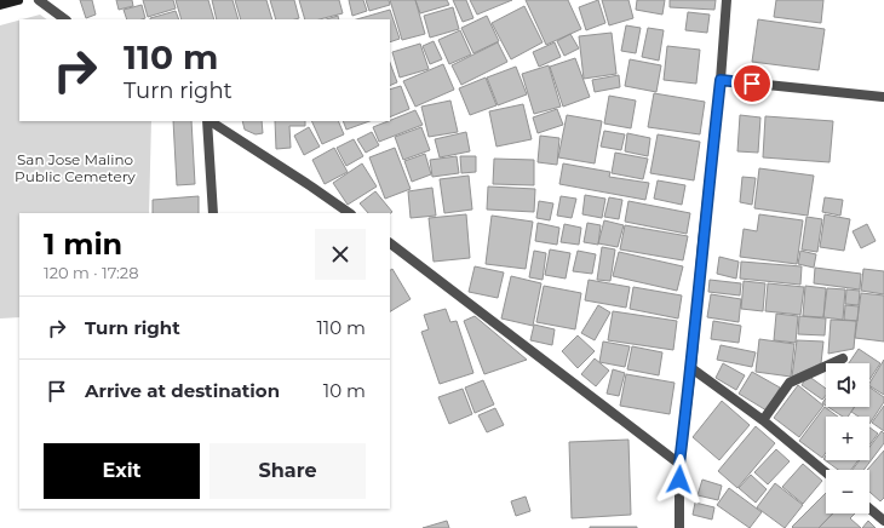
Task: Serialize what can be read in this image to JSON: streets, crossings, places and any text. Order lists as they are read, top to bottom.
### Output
{
  "parks": ["San Jose Malino Public Cemetery"],
  "page": {
    "turn": ["110 m", "Turn right"],
    "heading": ["1 min", "120 m · 17:28"],
    "list": [
      {
        "name": "Turn right",
        "value": "110 m"
      },
      {
        "name": "Arrive at destination",
        "value": "10 m"
      }
    ],
    "map_buttons": ["+", "−"],
    "buttons": ["Exit", "Share"]
  }
}
